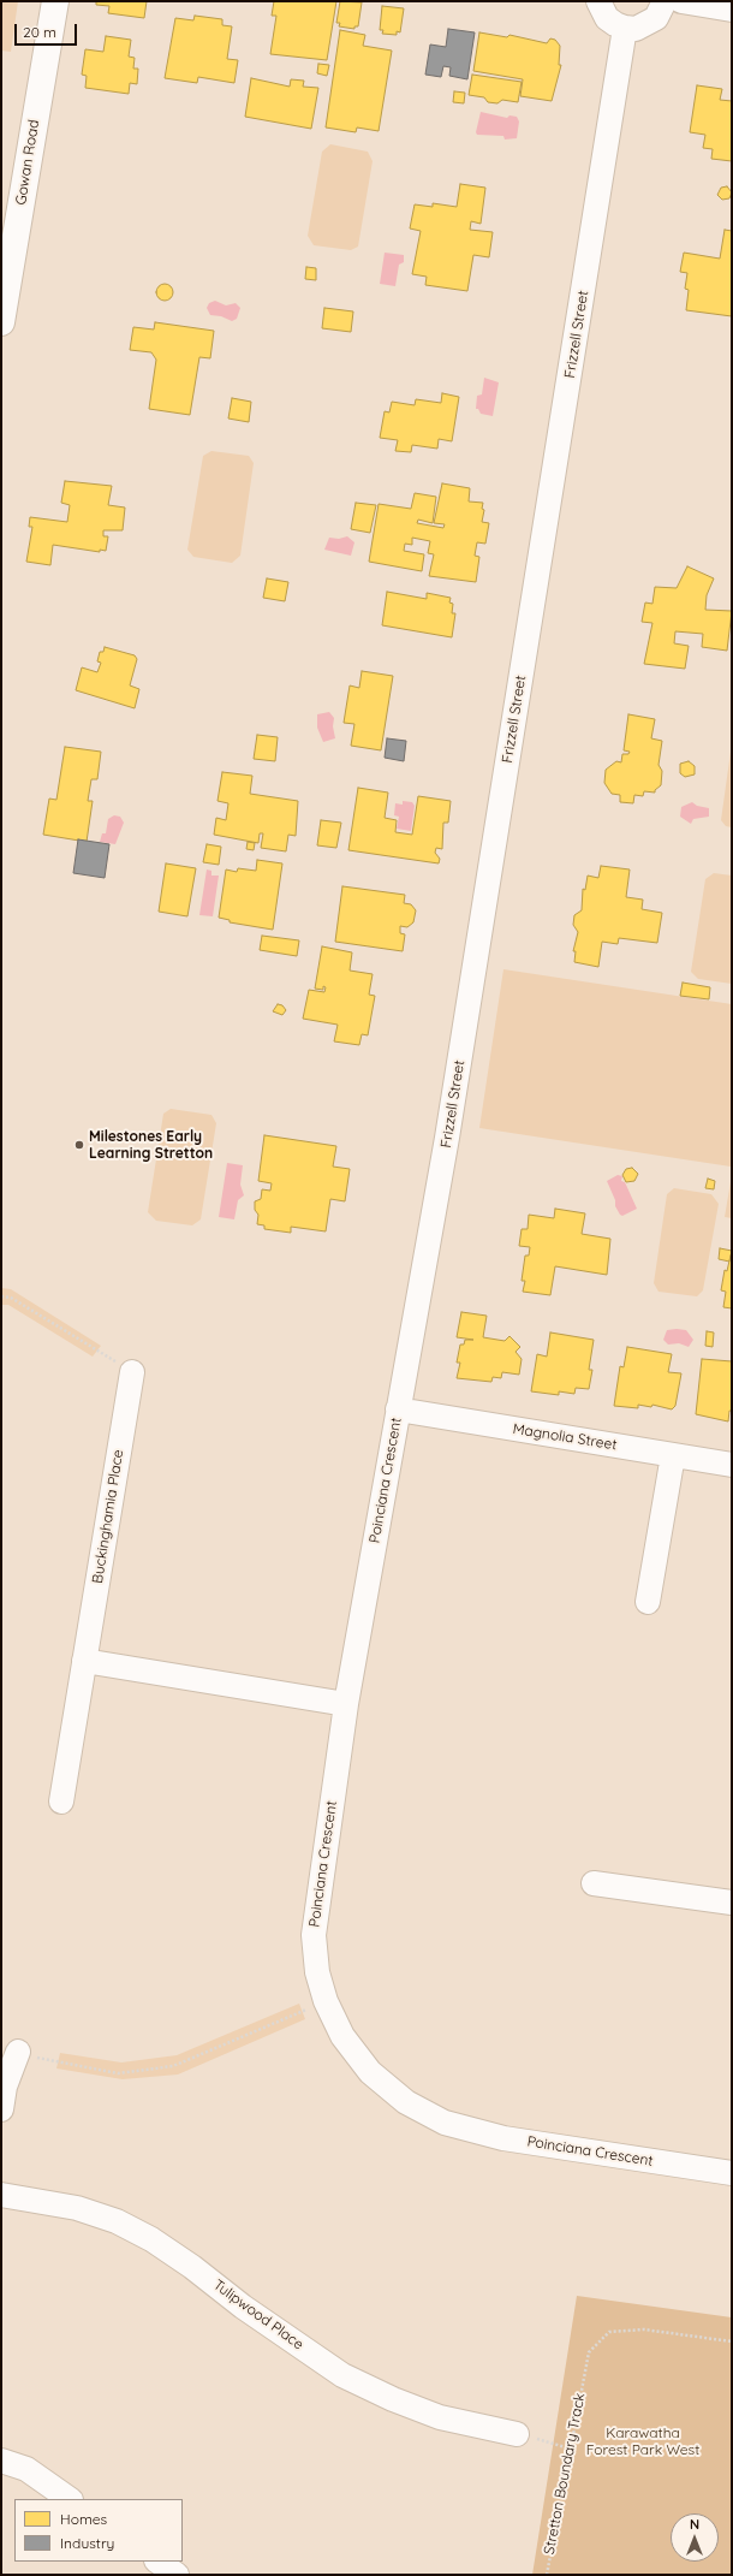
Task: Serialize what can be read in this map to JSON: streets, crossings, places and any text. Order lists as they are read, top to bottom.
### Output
{
  "streets": {
    "main road": ["Gowan Road"],
    "street": [
      "Frizzell Street",
      "Magnolia Street",
      "Poinciana Crescent",
      "Buckinghamia Place",
      "Tulipwood Place"
    ],
    "path": ["Stretton Boundary Track"]
  },
  "crossings": [
    ["Frizzell Street", "Magnolia Street"],
    ["Frizzell Street", "Poinciana Crescent"],
    ["Magnolia Street", "Poinciana Crescent"]
  ],
  "parks": ["Karawatha Forest Park West"],
  "places": ["Milestones Early Learning Stretton"],
  "legend": ["Homes", "Industry"],
  "scale_bar": "20 m",
  "north": "top"
}
